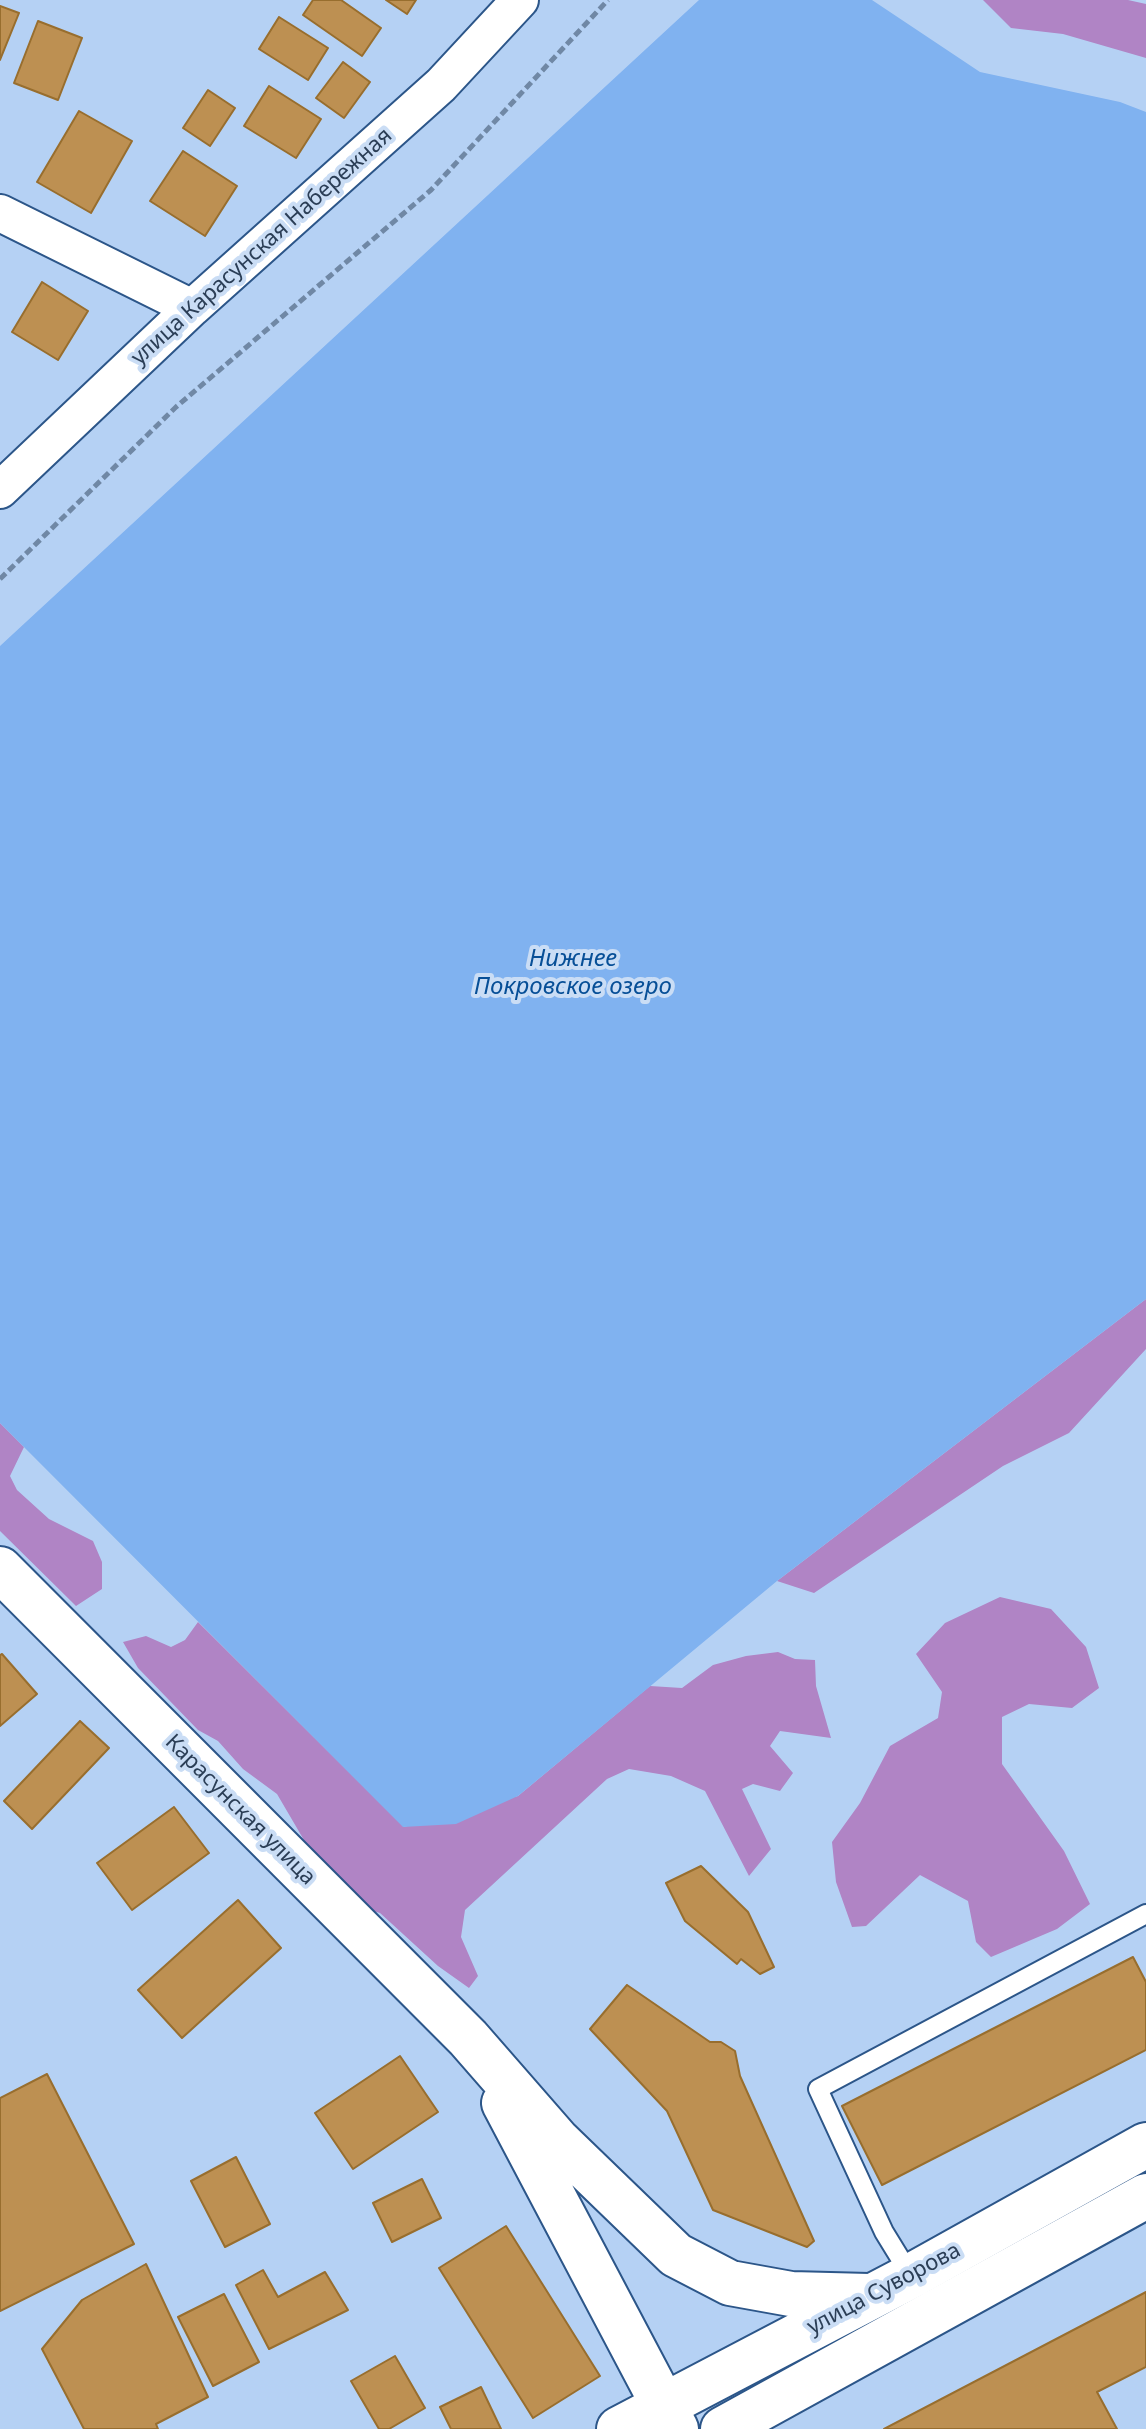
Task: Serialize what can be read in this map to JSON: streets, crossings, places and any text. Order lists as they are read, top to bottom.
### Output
{
  "streets": {
    "main road": ["Карасунская улица", "улица Суворова"],
    "street": ["улица Карасунская Набережная"]
  },
  "crossings": [
    ["Карасунская улица", "улица Суворова"]
  ],
  "water": ["Нижнее Покровское озеро"]
}
